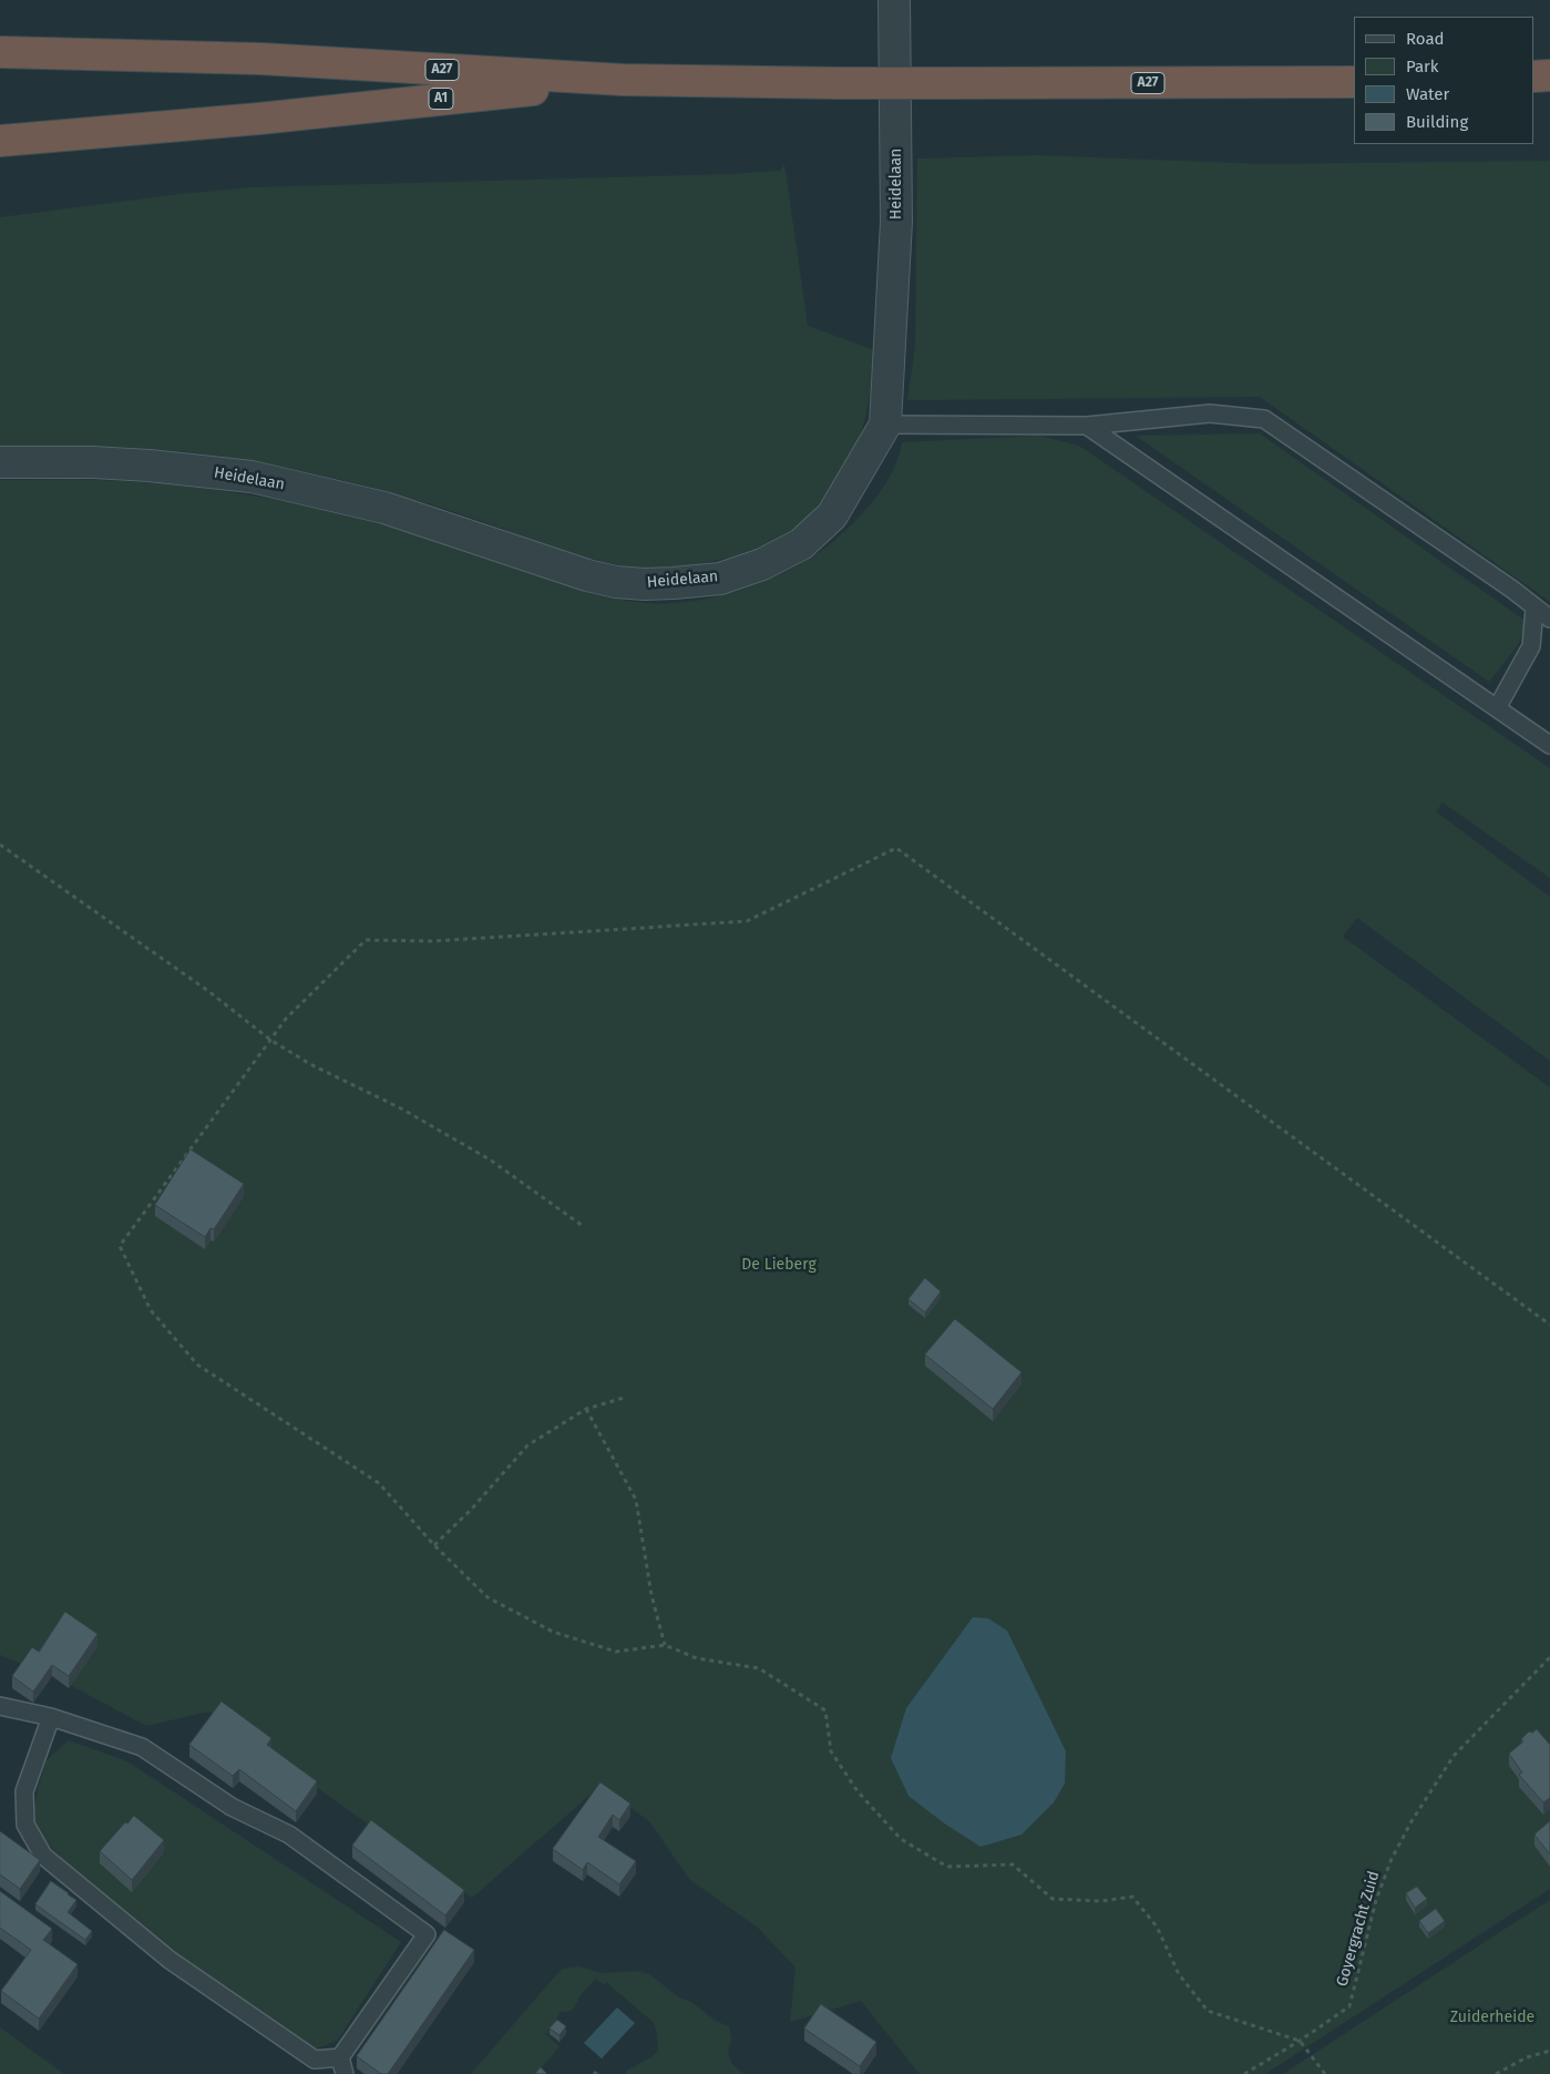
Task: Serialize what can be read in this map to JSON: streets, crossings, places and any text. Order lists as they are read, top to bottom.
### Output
{
  "streets": {
    "highway": ["A27", "A1"],
    "street": ["Heidelaan"],
    "path": ["Goyergracht Zuid"]
  },
  "crossings": [
    ["A27", "A1"]
  ],
  "parks": ["De Lieberg", "Zuiderheide"],
  "legend": [
    "Road",
    "Park",
    "Water",
    "Building"
  ]
}
